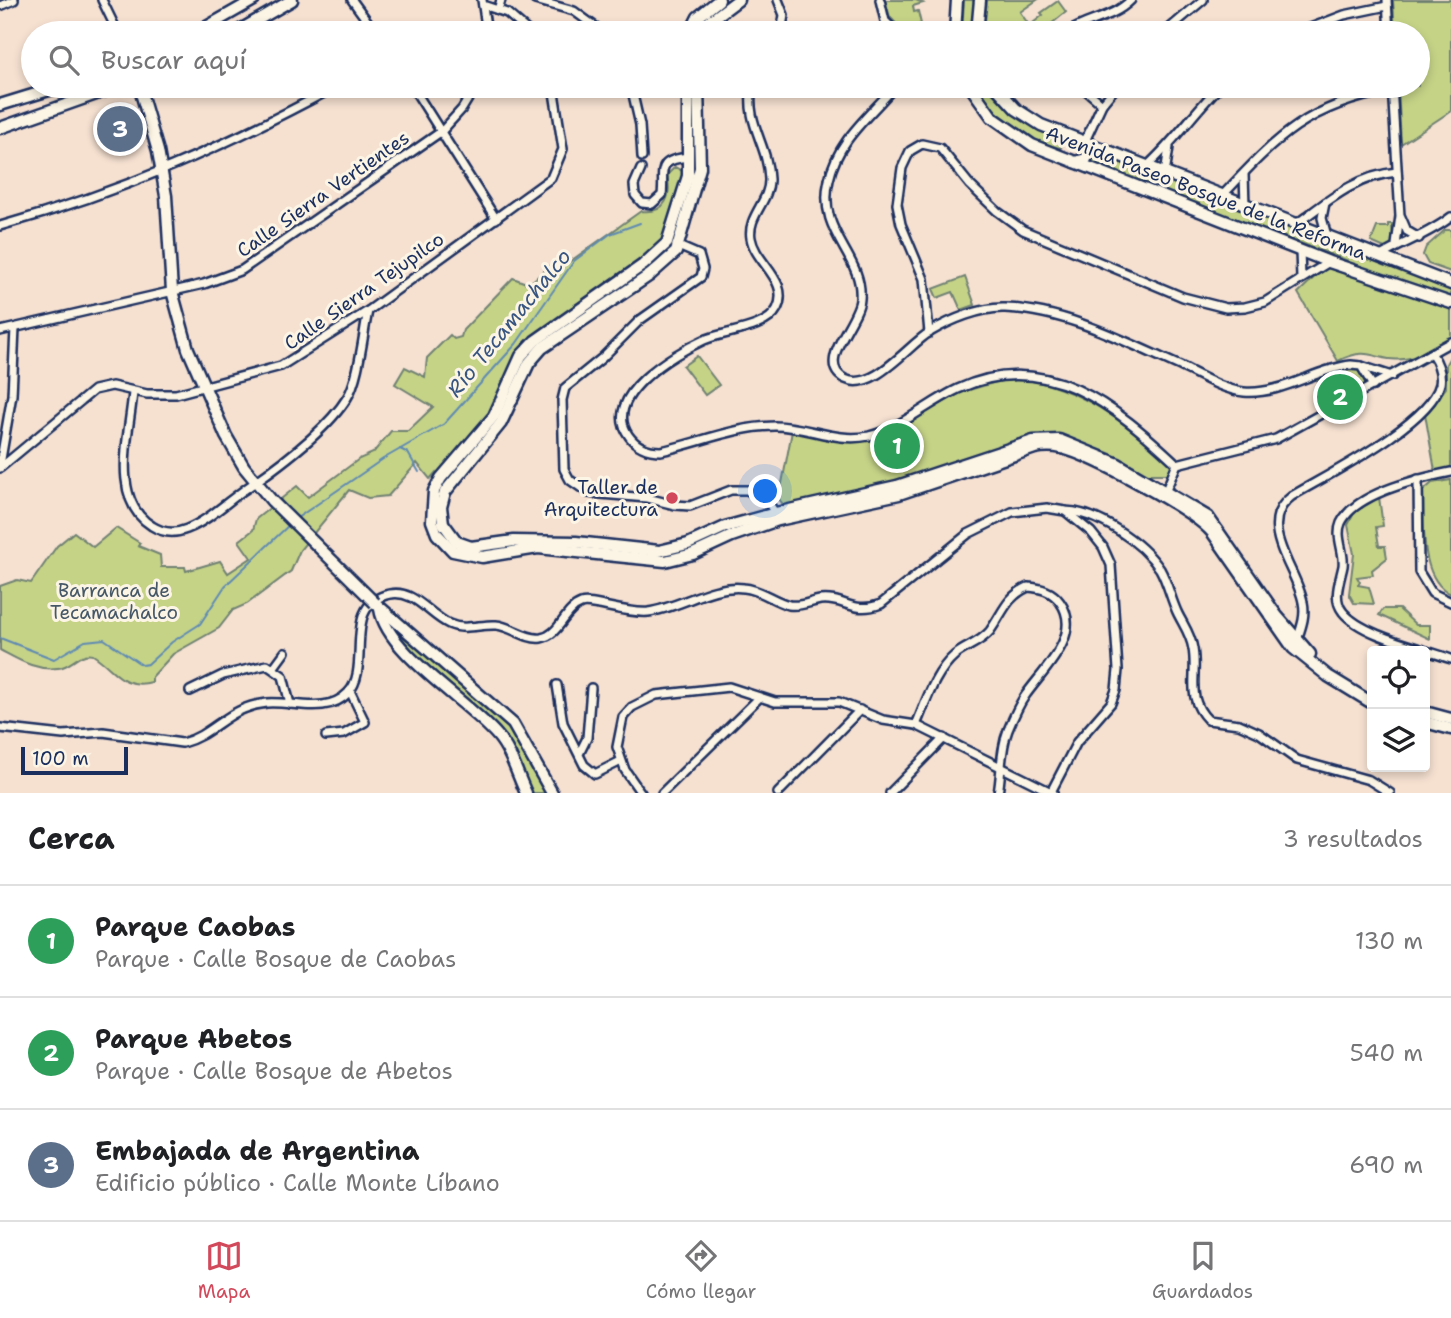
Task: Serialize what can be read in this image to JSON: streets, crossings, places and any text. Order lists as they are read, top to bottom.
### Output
{
  "streets": {
    "main road": ["Avenida Paseo Bosque de la Reforma"],
    "street": ["Calle Sierra Vertientes", "Calle Sierra Tejupilco"]
  },
  "water": ["Río Tecamachalco"],
  "parks": ["Barranca de Tecamachalco"],
  "places": ["Taller de Arquitectura"],
  "scale_bar": "100 m",
  "page": {
    "search": "Buscar aquí",
    "pins": ["3", "2", "1"],
    "scale": "100 m",
    "heading": ["Cerca", "3 resultados"],
    "list": [
      {
        "mark": "1",
        "name": "Parque Caobas",
        "note": "Parque · Calle Bosque de Caobas",
        "value": "130 m"
      },
      {
        "mark": "2",
        "name": "Parque Abetos",
        "note": "Parque · Calle Bosque de Abetos",
        "value": "540 m"
      },
      {
        "mark": "3",
        "name": "Embajada de Argentina",
        "note": "Edificio público · Calle Monte Líbano",
        "value": "690 m"
      }
    ],
    "nav": ["Mapa", "Cómo llegar", "Guardados"]
  }
}
